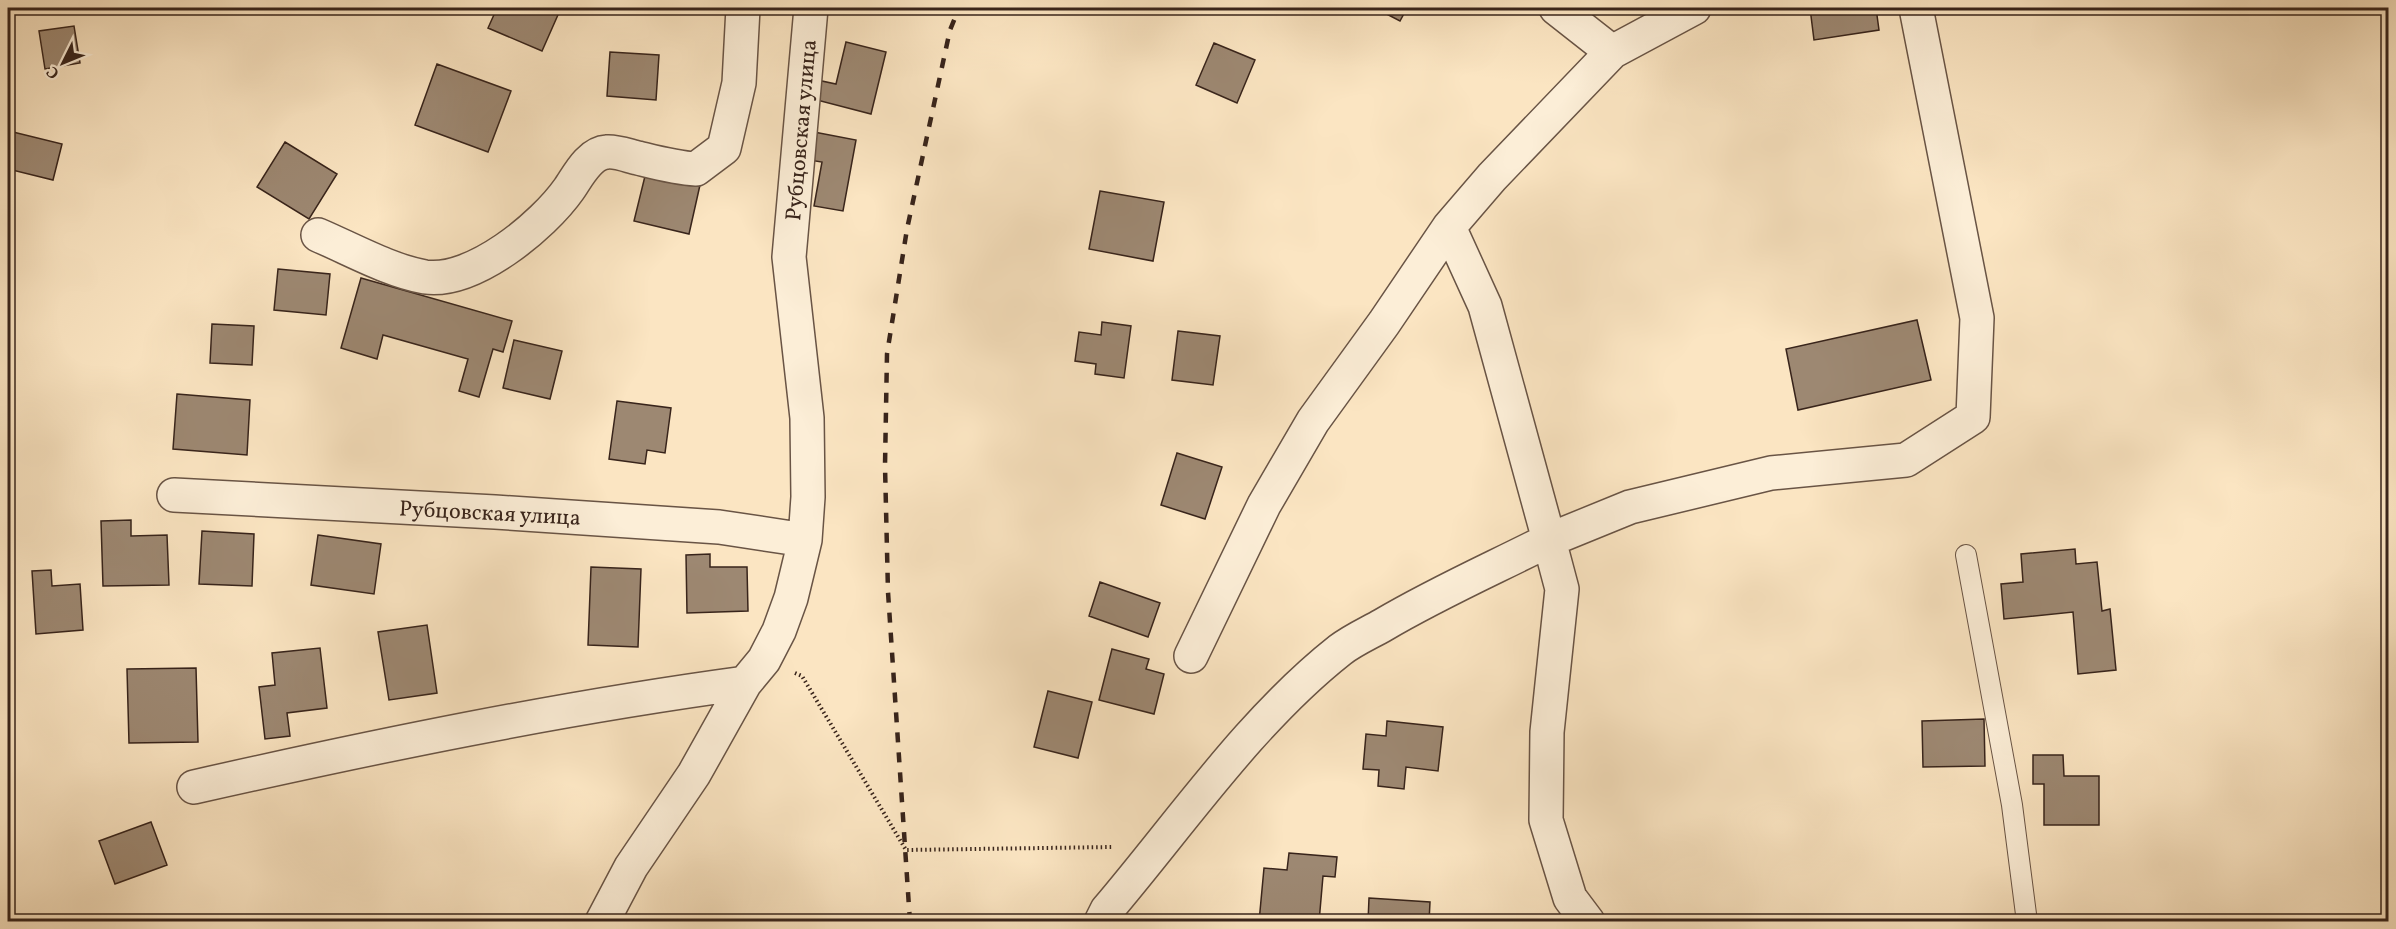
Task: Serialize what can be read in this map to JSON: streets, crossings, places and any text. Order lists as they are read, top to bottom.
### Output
{
  "streets": {
    "street": ["Рубцовская улица"]
  },
  "north": "bottom left"
}
